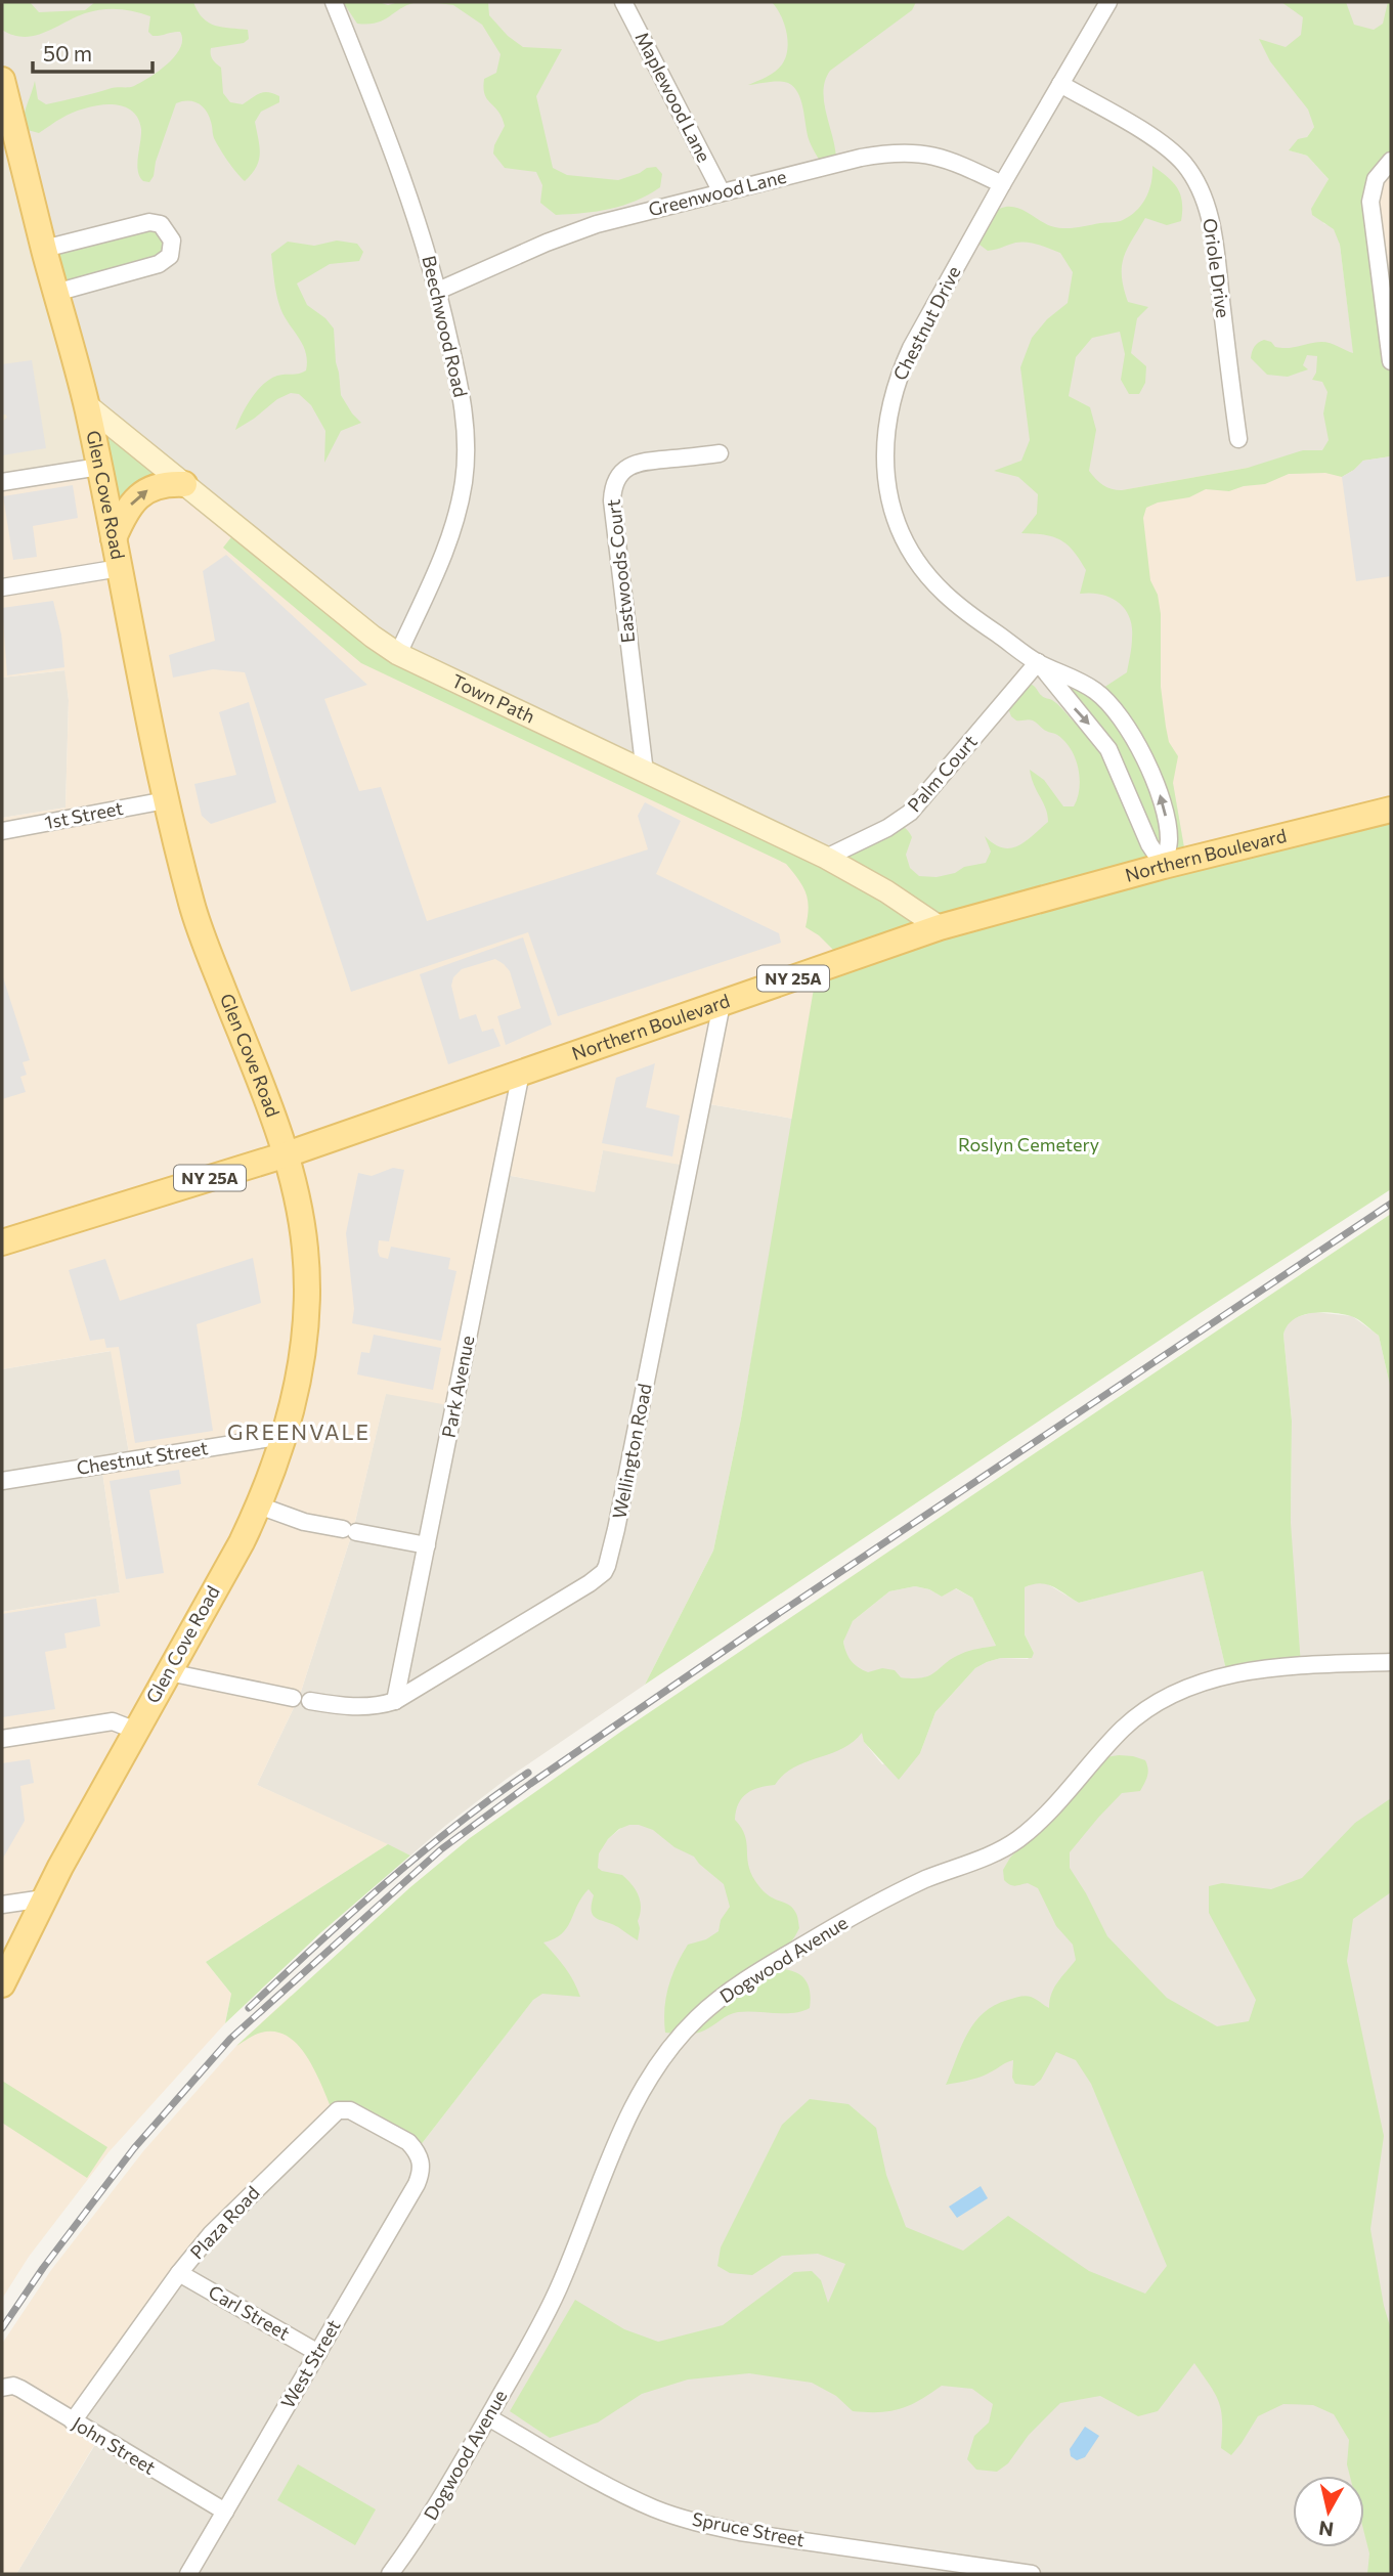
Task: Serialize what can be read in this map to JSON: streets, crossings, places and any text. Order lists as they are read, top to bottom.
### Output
{
  "streets": {
    "main road": ["Glen Cove Road", "Northern Boulevard", "NY 25A"],
    "street": [
      "Maplewood Lane",
      "Greenwood Lane",
      "Oriole Drive",
      "Chestnut Drive",
      "Beechwood Road",
      "Eastwoods Court",
      "Town Path",
      "Palm Court",
      "1st Street",
      "Park Avenue",
      "Wellington Road",
      "Chestnut Street",
      "Dogwood Avenue",
      "Plaza Road",
      "Carl Street",
      "West Street",
      "John Street",
      "Spruce Street"
    ]
  },
  "crossings": [
    ["Maplewood Lane", "Greenwood Lane"],
    ["Greenwood Lane", "Chestnut Drive"],
    ["Greenwood Lane", "Beechwood Road"],
    ["Oriole Drive", "Chestnut Drive"],
    ["Chestnut Drive", "Palm Court"],
    ["Chestnut Drive", "Northern Boulevard"],
    ["Beechwood Road", "Town Path"],
    ["Glen Cove Road", "Town Path"],
    ["Glen Cove Road", "1st Street"],
    ["Glen Cove Road", "Northern Boulevard"],
    ["Glen Cove Road", "Chestnut Street"],
    ["Eastwoods Court", "Town Path"],
    ["Town Path", "Palm Court"],
    ["Town Path", "Northern Boulevard"],
    ["Northern Boulevard", "Park Avenue"],
    ["Northern Boulevard", "Wellington Road"],
    ["Park Avenue", "Wellington Road"],
    ["Dogwood Avenue", "Spruce Street"],
    ["Plaza Road", "Carl Street"],
    ["Plaza Road", "West Street"],
    ["Plaza Road", "John Street"],
    ["Carl Street", "West Street"],
    ["West Street", "John Street"]
  ],
  "districts": ["GREENVALE"],
  "parks": ["Roslyn Cemetery"],
  "scale_bar": "50 m",
  "north": "bottom"
}
